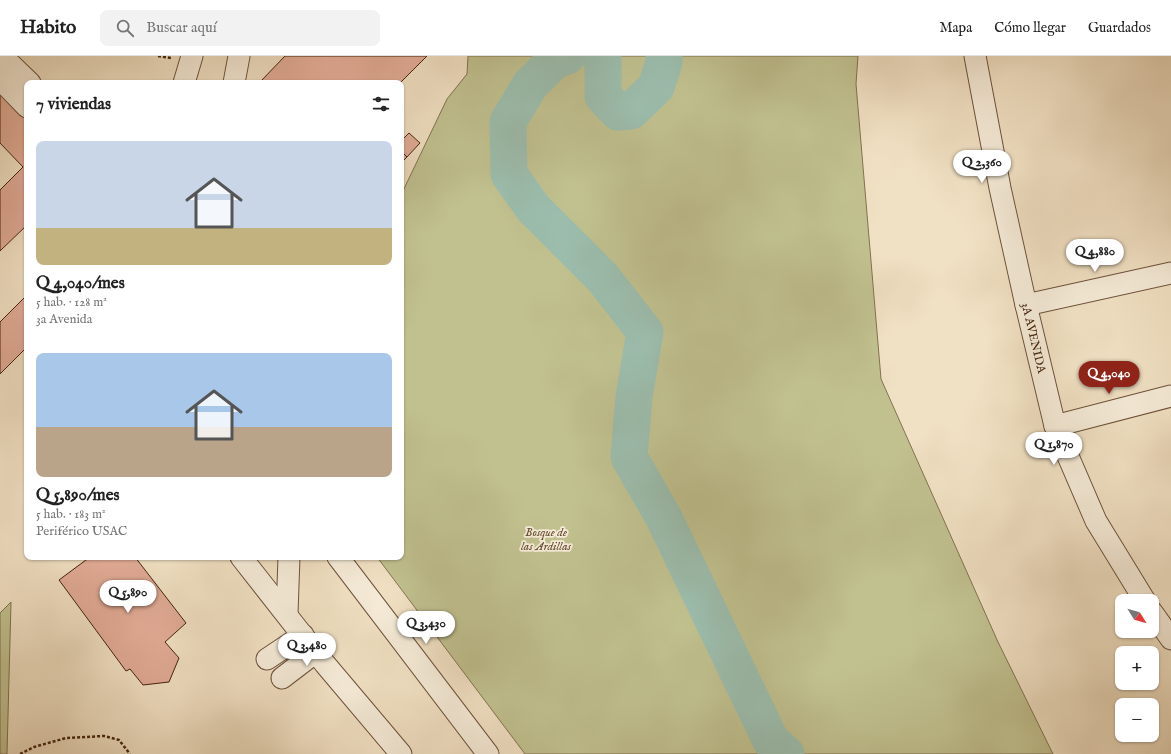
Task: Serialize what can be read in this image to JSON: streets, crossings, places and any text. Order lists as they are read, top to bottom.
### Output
{
  "streets": {
    "street": ["3A AVENIDA"]
  },
  "parks": ["Bosque de las Ardillas"],
  "north": "bottom right",
  "page": {
    "header": "Habito",
    "search": "Buscar aquí",
    "nav": ["Mapa", "Cómo llegar", "Guardados"],
    "heading": "7 viviendas",
    "list": [
      {
        "name": "Q 4,040/mes",
        "note": "5 hab. · 128 m² · 3a Avenida"
      },
      {
        "name": "Q 5,890/mes",
        "note": "5 hab. · 183 m² · Periférico USAC"
      }
    ],
    "price": [
      "Q 2,360",
      "Q 4,880",
      "Q 4,040",
      "Q 1,870",
      "Q 5,890",
      "Q 3,430",
      "Q 3,480"
    ],
    "map_buttons": ["+", "−"]
  }
}
